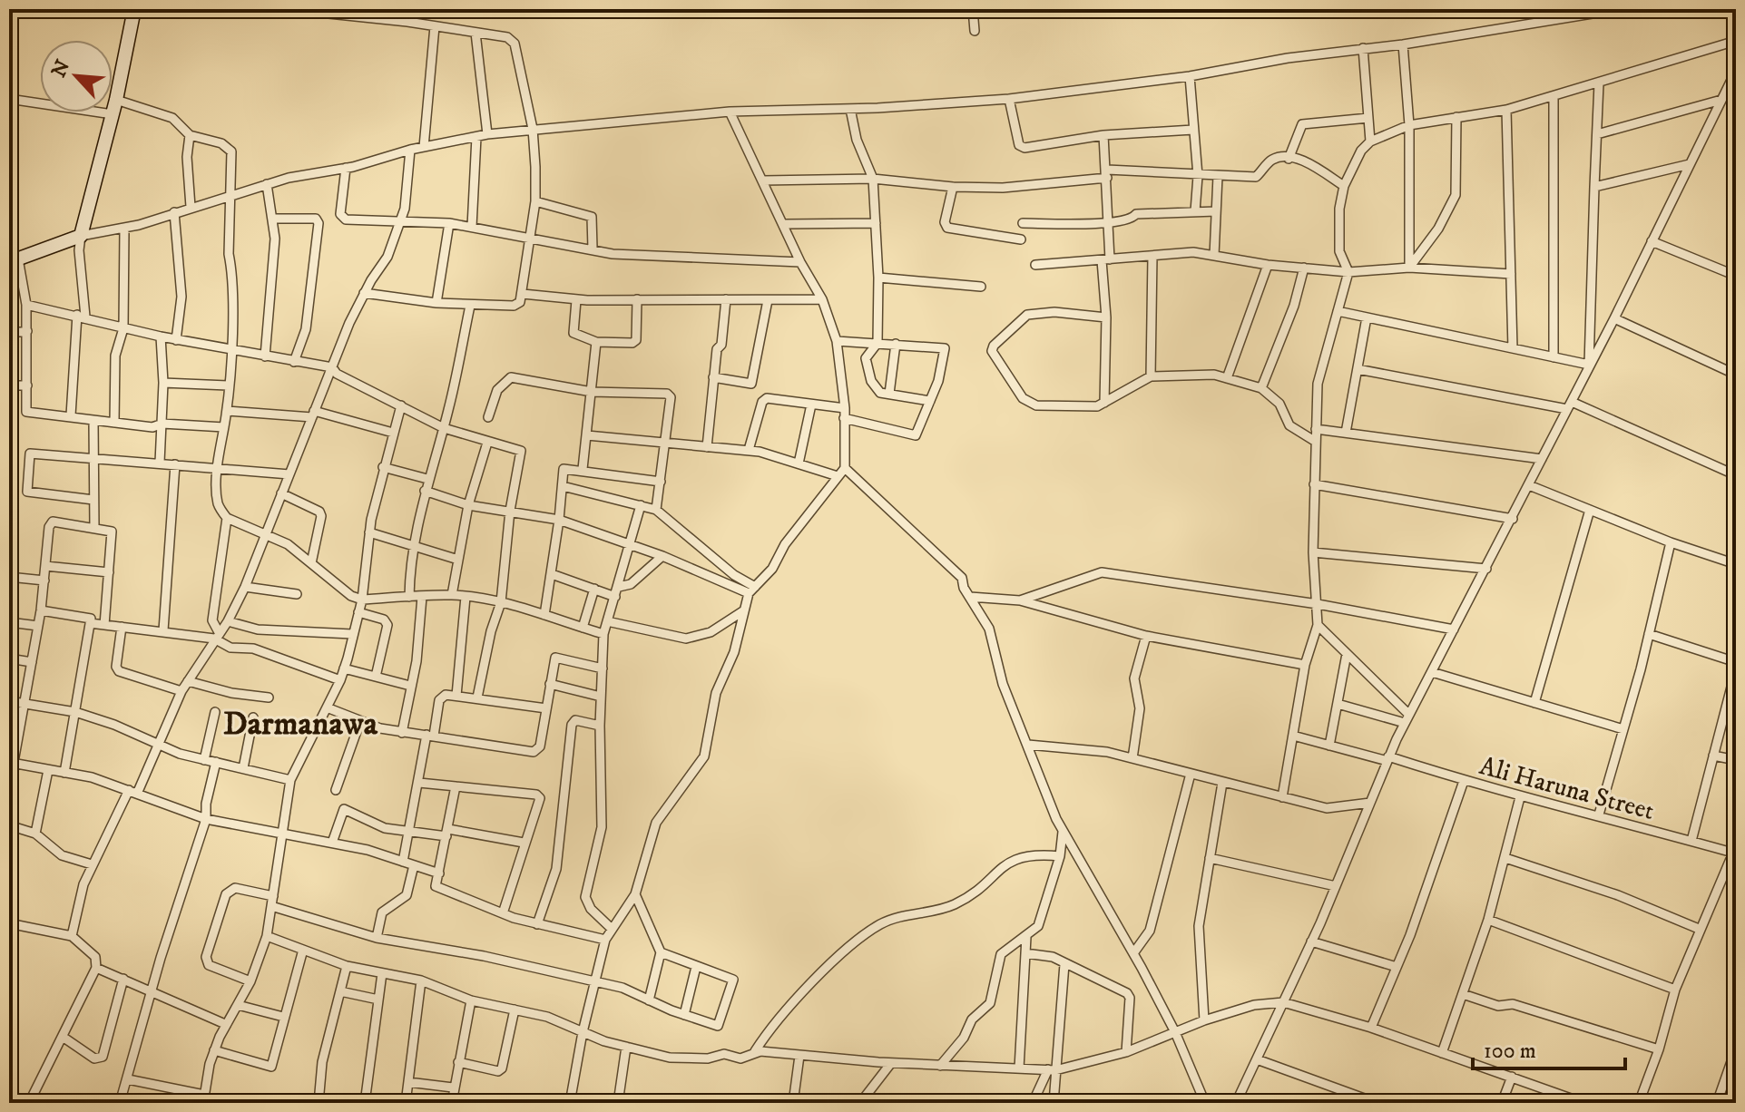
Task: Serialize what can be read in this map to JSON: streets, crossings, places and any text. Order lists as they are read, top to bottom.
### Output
{
  "streets": {
    "street": ["Ali Haruna Street"]
  },
  "districts": ["Darmanawa"],
  "scale_bar": "100 m",
  "north": "top left"
}
